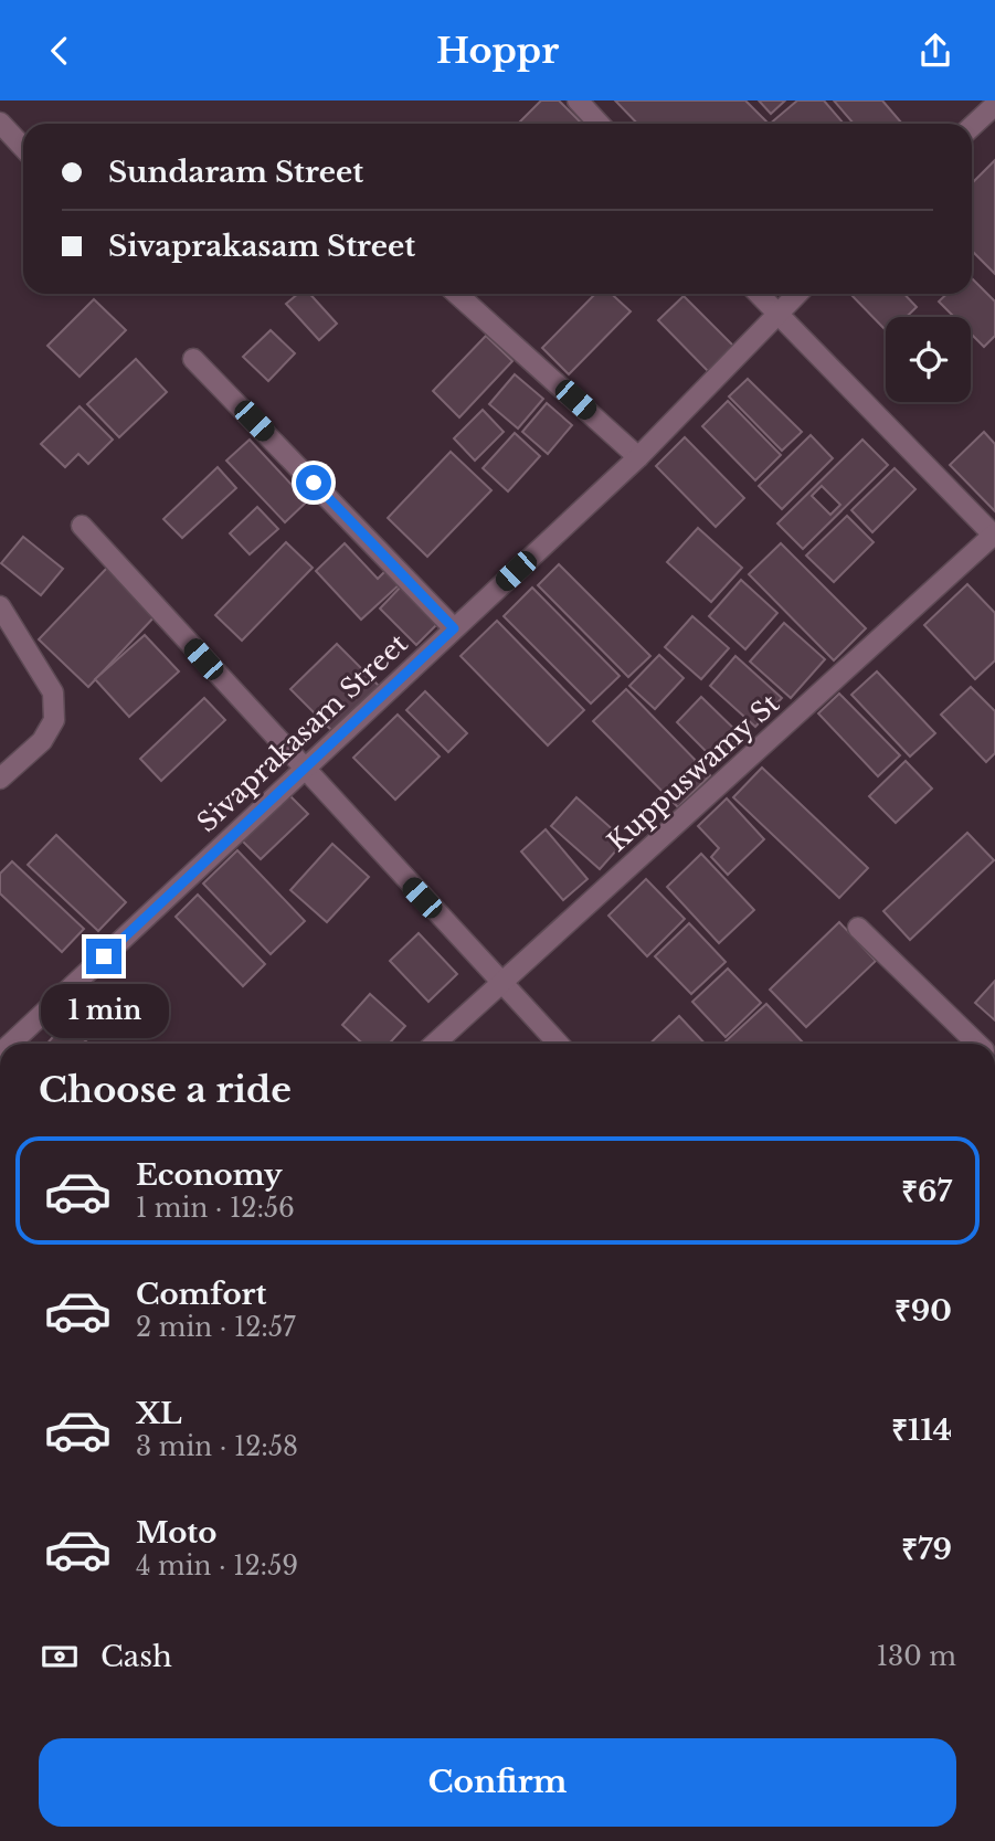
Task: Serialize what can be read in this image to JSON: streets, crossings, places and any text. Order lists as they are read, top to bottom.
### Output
{
  "streets": {
    "street": ["Sivaprakasam Street", "Kuppuswamy St"]
  },
  "page": {
    "header": "Hoppr",
    "banner": ["Sundaram Street", "Sivaprakasam Street"],
    "bubble": "1 min",
    "heading": "Choose a ride",
    "list": [
      {
        "name": "Economy",
        "note": "1 min · 12:56",
        "value": "₹67"
      },
      {
        "name": "Comfort",
        "note": "2 min · 12:57",
        "value": "₹90"
      },
      {
        "name": "XL",
        "note": "3 min · 12:58",
        "value": "₹114"
      },
      {
        "name": "Moto",
        "note": "4 min · 12:59",
        "value": "₹79"
      }
    ],
    "pay": ["Cash", "130 m"],
    "buttons": "Confirm"
  }
}
